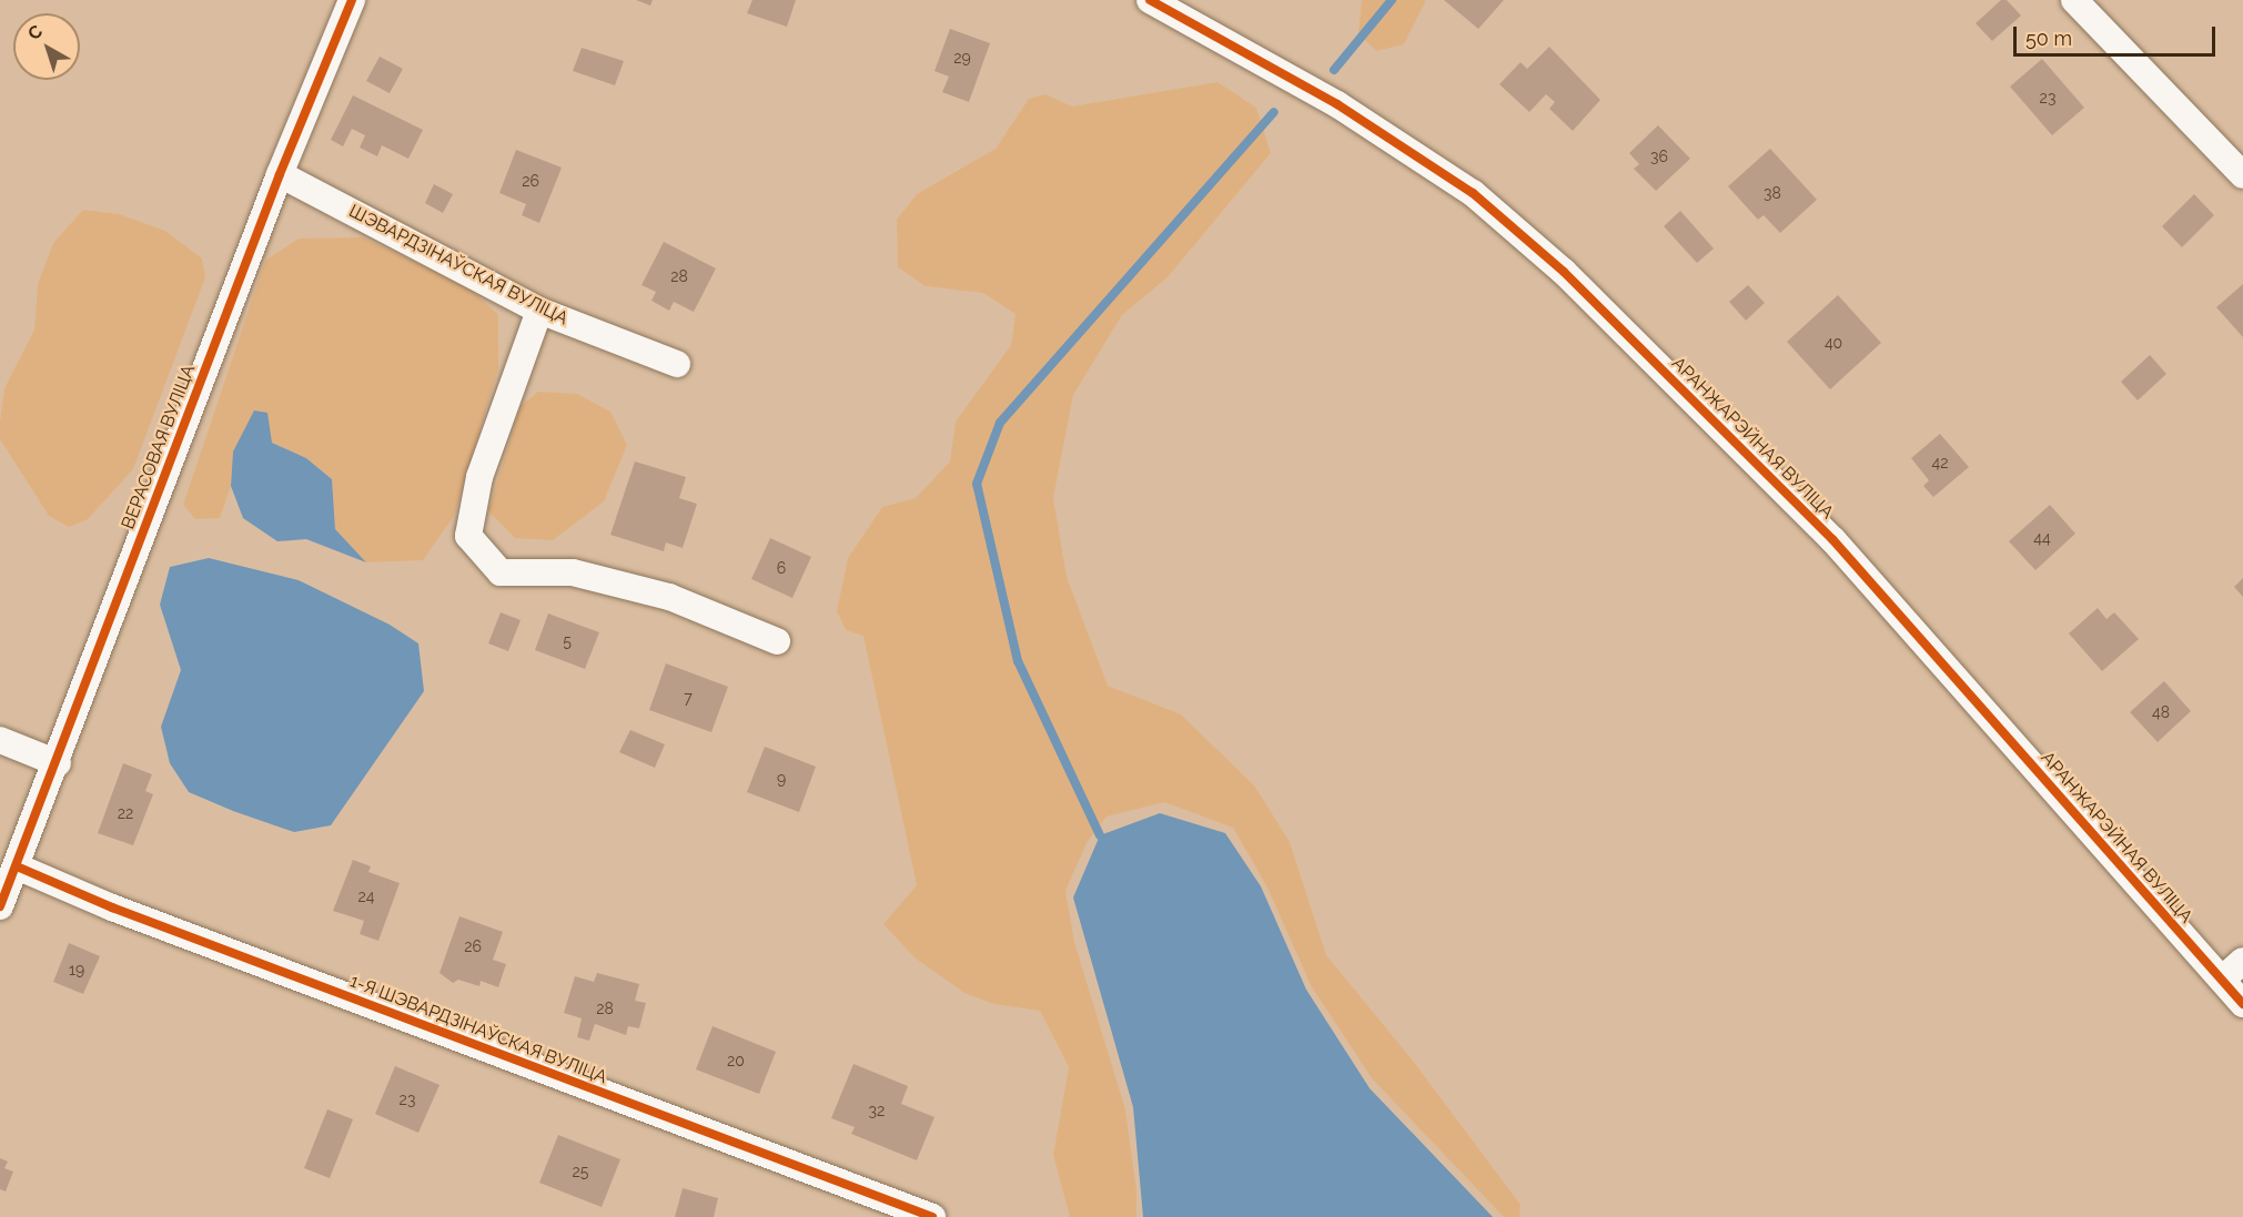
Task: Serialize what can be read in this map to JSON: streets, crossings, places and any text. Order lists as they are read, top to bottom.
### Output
{
  "streets": {
    "street": [
      "ШЭВАРДЗІНАЎСКАЯ ВУЛІЦА",
      "АРАНЖАРЭЙНАЯ ВУЛІЦА",
      "ВЕРАСОВАЯ ВУЛІЦА",
      "1-Я ШЭВАРДЗІНАЎСКАЯ ВУЛІЦА"
    ]
  },
  "crossings": [
    ["ШЭВАРДЗІНАЎСКАЯ ВУЛІЦА", "ВЕРАСОВАЯ ВУЛІЦА"],
    ["ВЕРАСОВАЯ ВУЛІЦА", "1-Я ШЭВАРДЗІНАЎСКАЯ ВУЛІЦА"]
  ],
  "house_numbers": [
    "29",
    "23",
    "36",
    "26",
    "38",
    "28",
    "40",
    "42",
    "44",
    "6",
    "5",
    "7",
    "48",
    "9",
    "22",
    "24",
    "26",
    "19",
    "28",
    "20",
    "23",
    "32",
    "25"
  ],
  "scale_bar": "50 m",
  "north": "top left"
}
